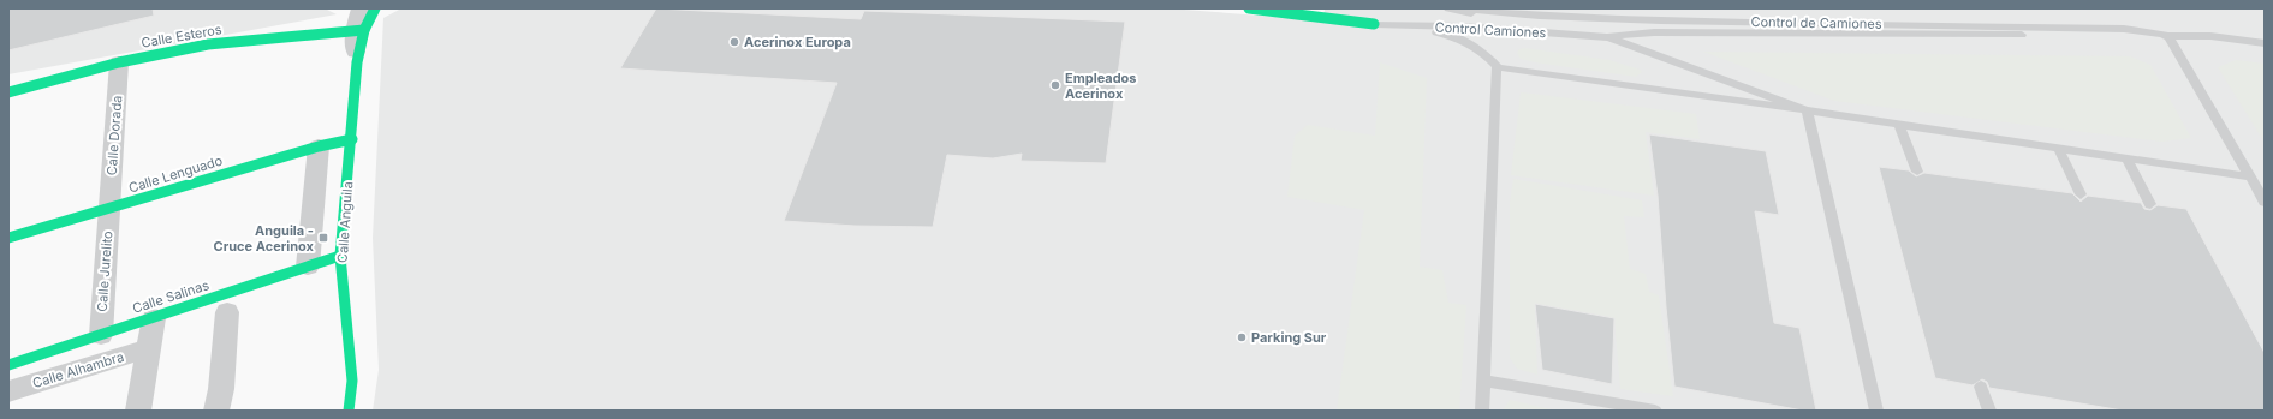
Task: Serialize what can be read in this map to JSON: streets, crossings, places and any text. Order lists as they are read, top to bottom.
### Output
{
  "streets": {
    "street": [
      "Calle Esteros",
      "Calle Dorada",
      "Calle Lenguado",
      "Calle Anguila",
      "Calle Jurelito",
      "Calle Salinas",
      "Calle Alhambra"
    ],
    "lane": ["Control de Camiones", "Control Camiones"]
  },
  "crossings": [
    ["Calle Esteros", "Calle Dorada"],
    ["Calle Esteros", "Calle Anguila"],
    ["Calle Dorada", "Calle Lenguado"],
    ["Calle Dorada", "Calle Jurelito"],
    ["Calle Lenguado", "Calle Anguila"],
    ["Calle Lenguado", "Calle Jurelito"],
    ["Calle Anguila", "Calle Salinas"],
    ["Calle Jurelito", "Calle Salinas"]
  ],
  "places": {
    "other": ["Acerinox Europa", "Empleados Acerinox", "Parking Sur"],
    "transit": ["Anguila - Cruce Acerinox"]
  }
}
